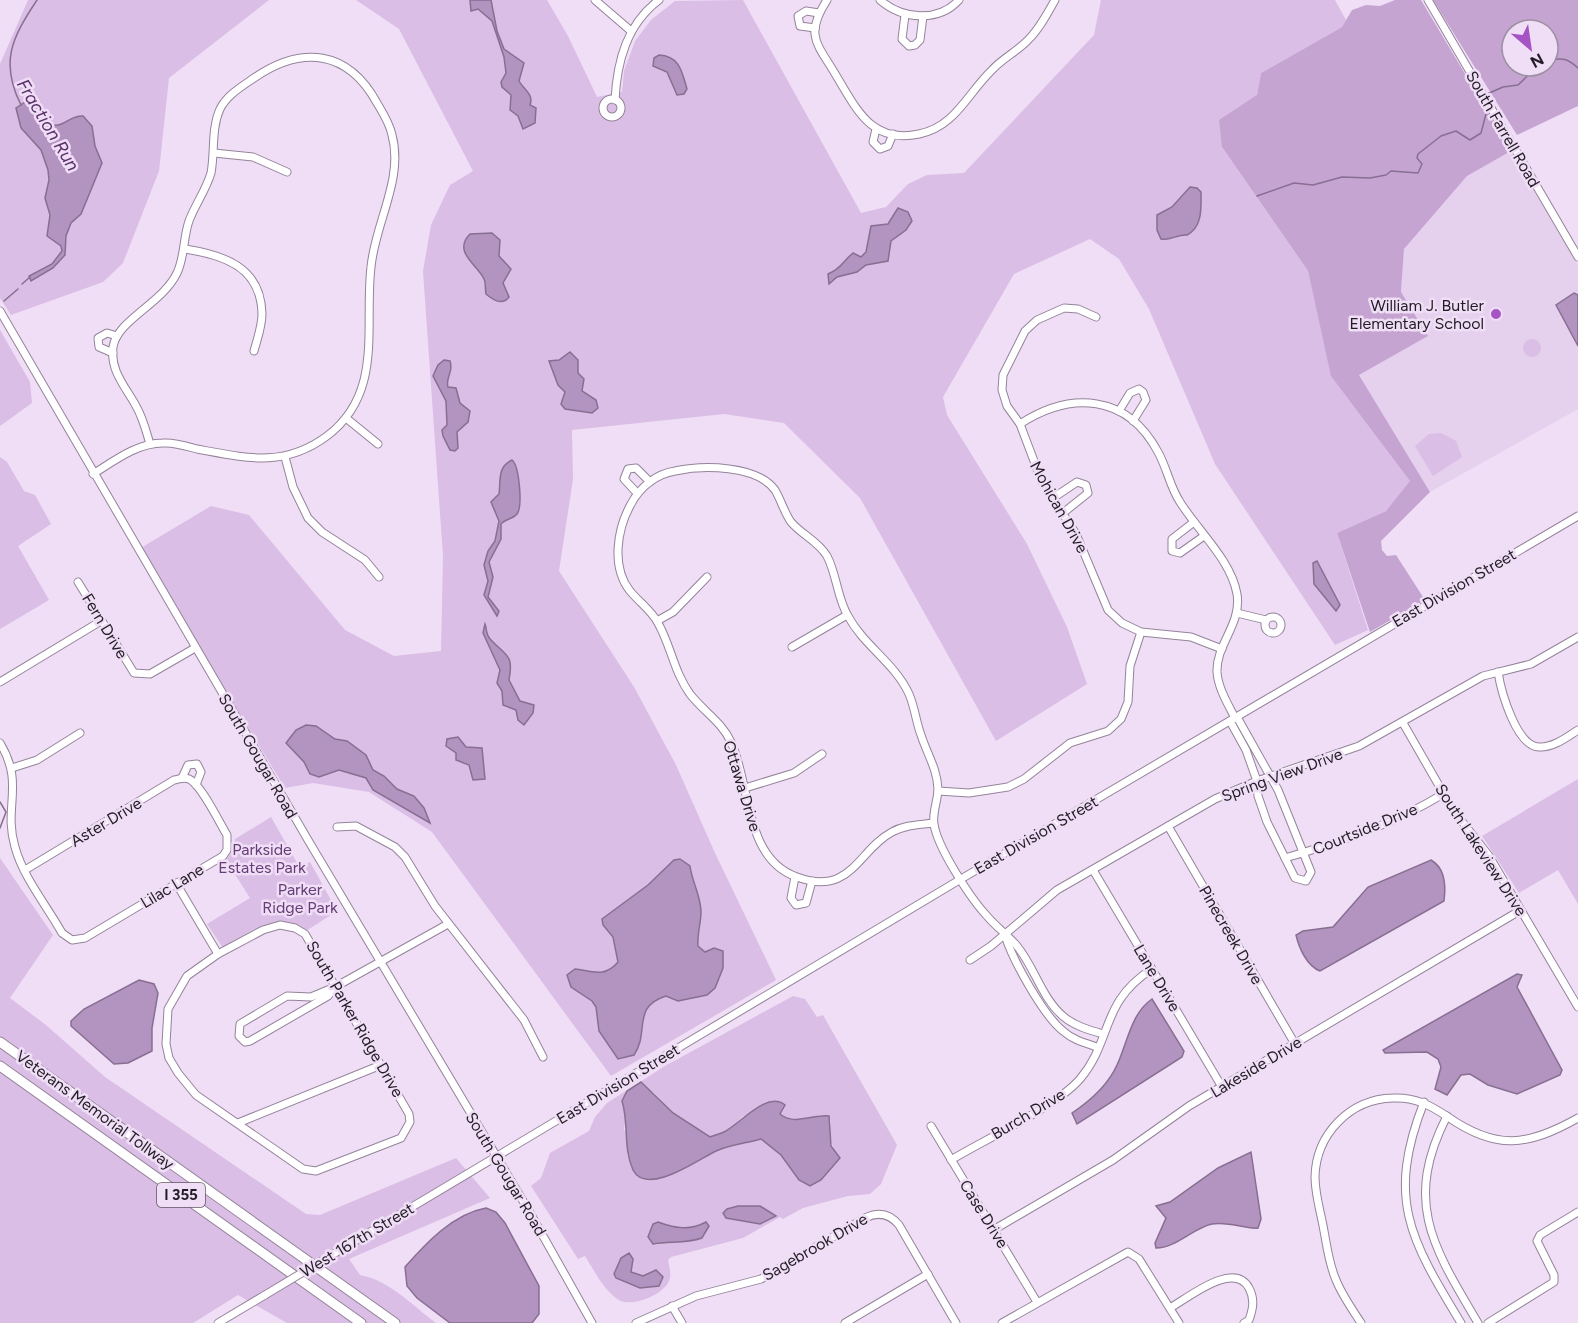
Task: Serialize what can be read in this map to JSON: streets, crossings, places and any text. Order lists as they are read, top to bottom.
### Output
{
  "streets": {
    "highway": ["Veterans Memorial Tollway", "I 355"],
    "street": [
      "South Farrell Road",
      "Mohican Drive",
      "East Division Street",
      "Fern Drive",
      "South Gougar Road",
      "Spring View Drive",
      "Ottawa Drive",
      "Aster Drive",
      "Courtside Drive",
      "South Lakeview Drive",
      "Lilac Lane",
      "Pinecreek Drive",
      "Lane Drive",
      "South Parker Ridge Drive",
      "Lakeside Drive",
      "Burch Drive",
      "Case Drive",
      "West 167th Street",
      "Sagebrook Drive"
    ]
  },
  "crossings": [
    ["East Division Street", "South Gougar Road"],
    ["East Division Street", "West 167th Street"],
    ["Fern Drive", "South Gougar Road"],
    ["South Gougar Road", "West 167th Street"],
    ["Spring View Drive", "South Lakeview Drive"],
    ["Spring View Drive", "Pinecreek Drive"],
    ["Spring View Drive", "Lane Drive"],
    ["Aster Drive", "Lilac Lane"],
    ["Courtside Drive", "South Lakeview Drive"],
    ["South Lakeview Drive", "Lakeside Drive"],
    ["Pinecreek Drive", "Lakeside Drive"],
    ["Lane Drive", "Lakeside Drive"],
    ["Lane Drive", "Burch Drive"],
    ["Lakeside Drive", "Case Drive"],
    ["Burch Drive", "Case Drive"]
  ],
  "water": ["Fraction Run"],
  "parks": ["Parkside Estates Park", "Parker Ridge Park"],
  "places": ["William J. Butler Elementary School"],
  "north": "bottom right"
}
